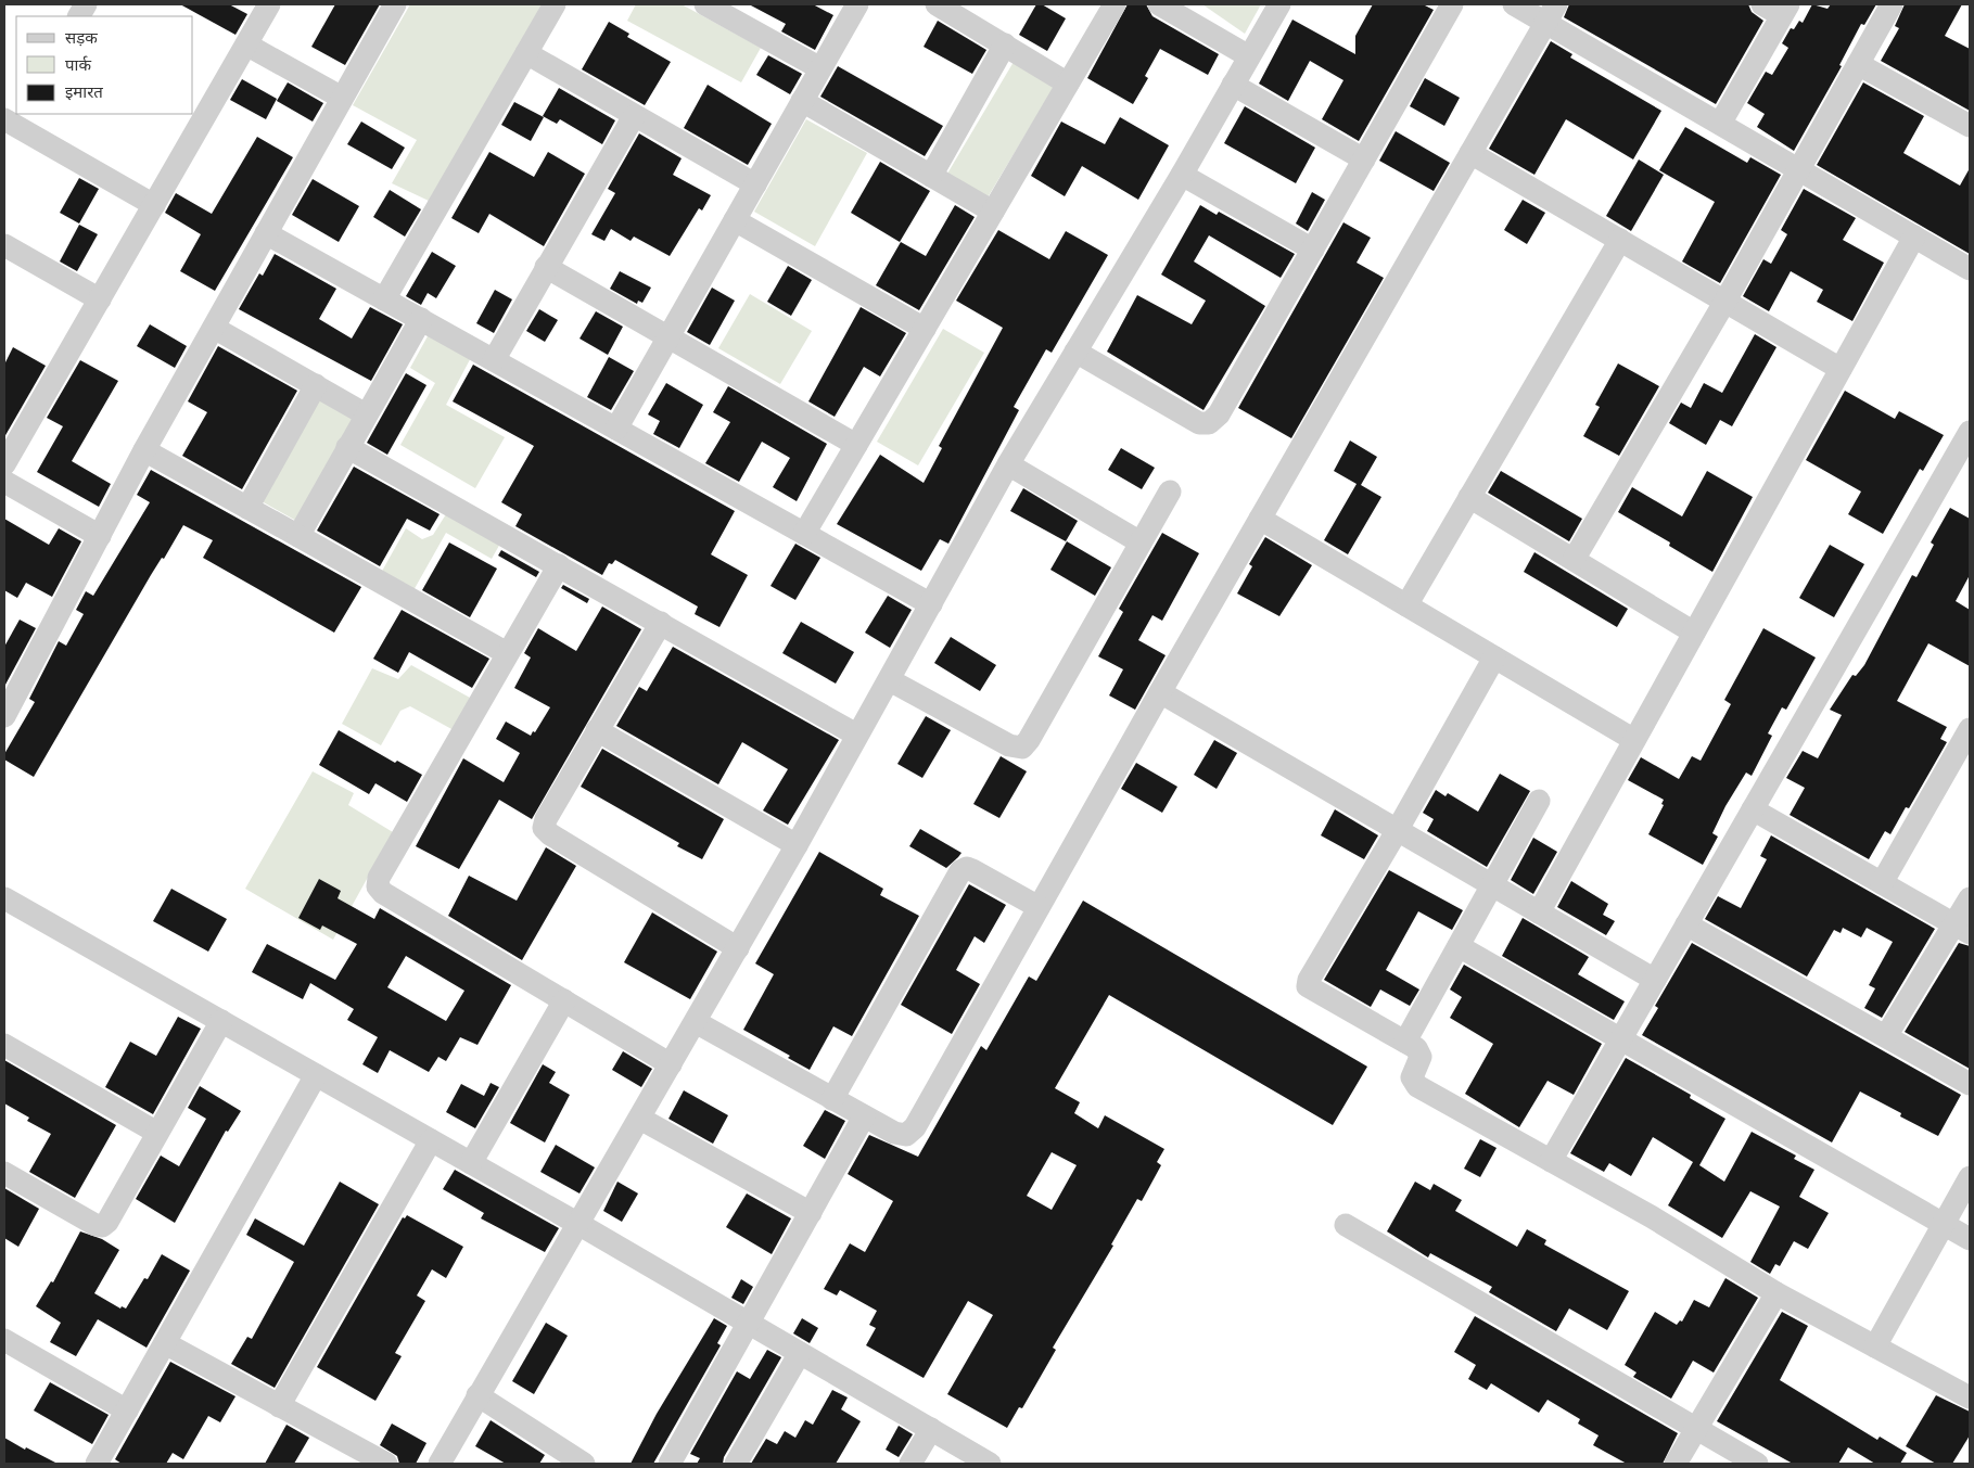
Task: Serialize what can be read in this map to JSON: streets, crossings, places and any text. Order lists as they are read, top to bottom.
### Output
{
  "legend": ["सड़क", "पार्क", "इमारत"]
}
